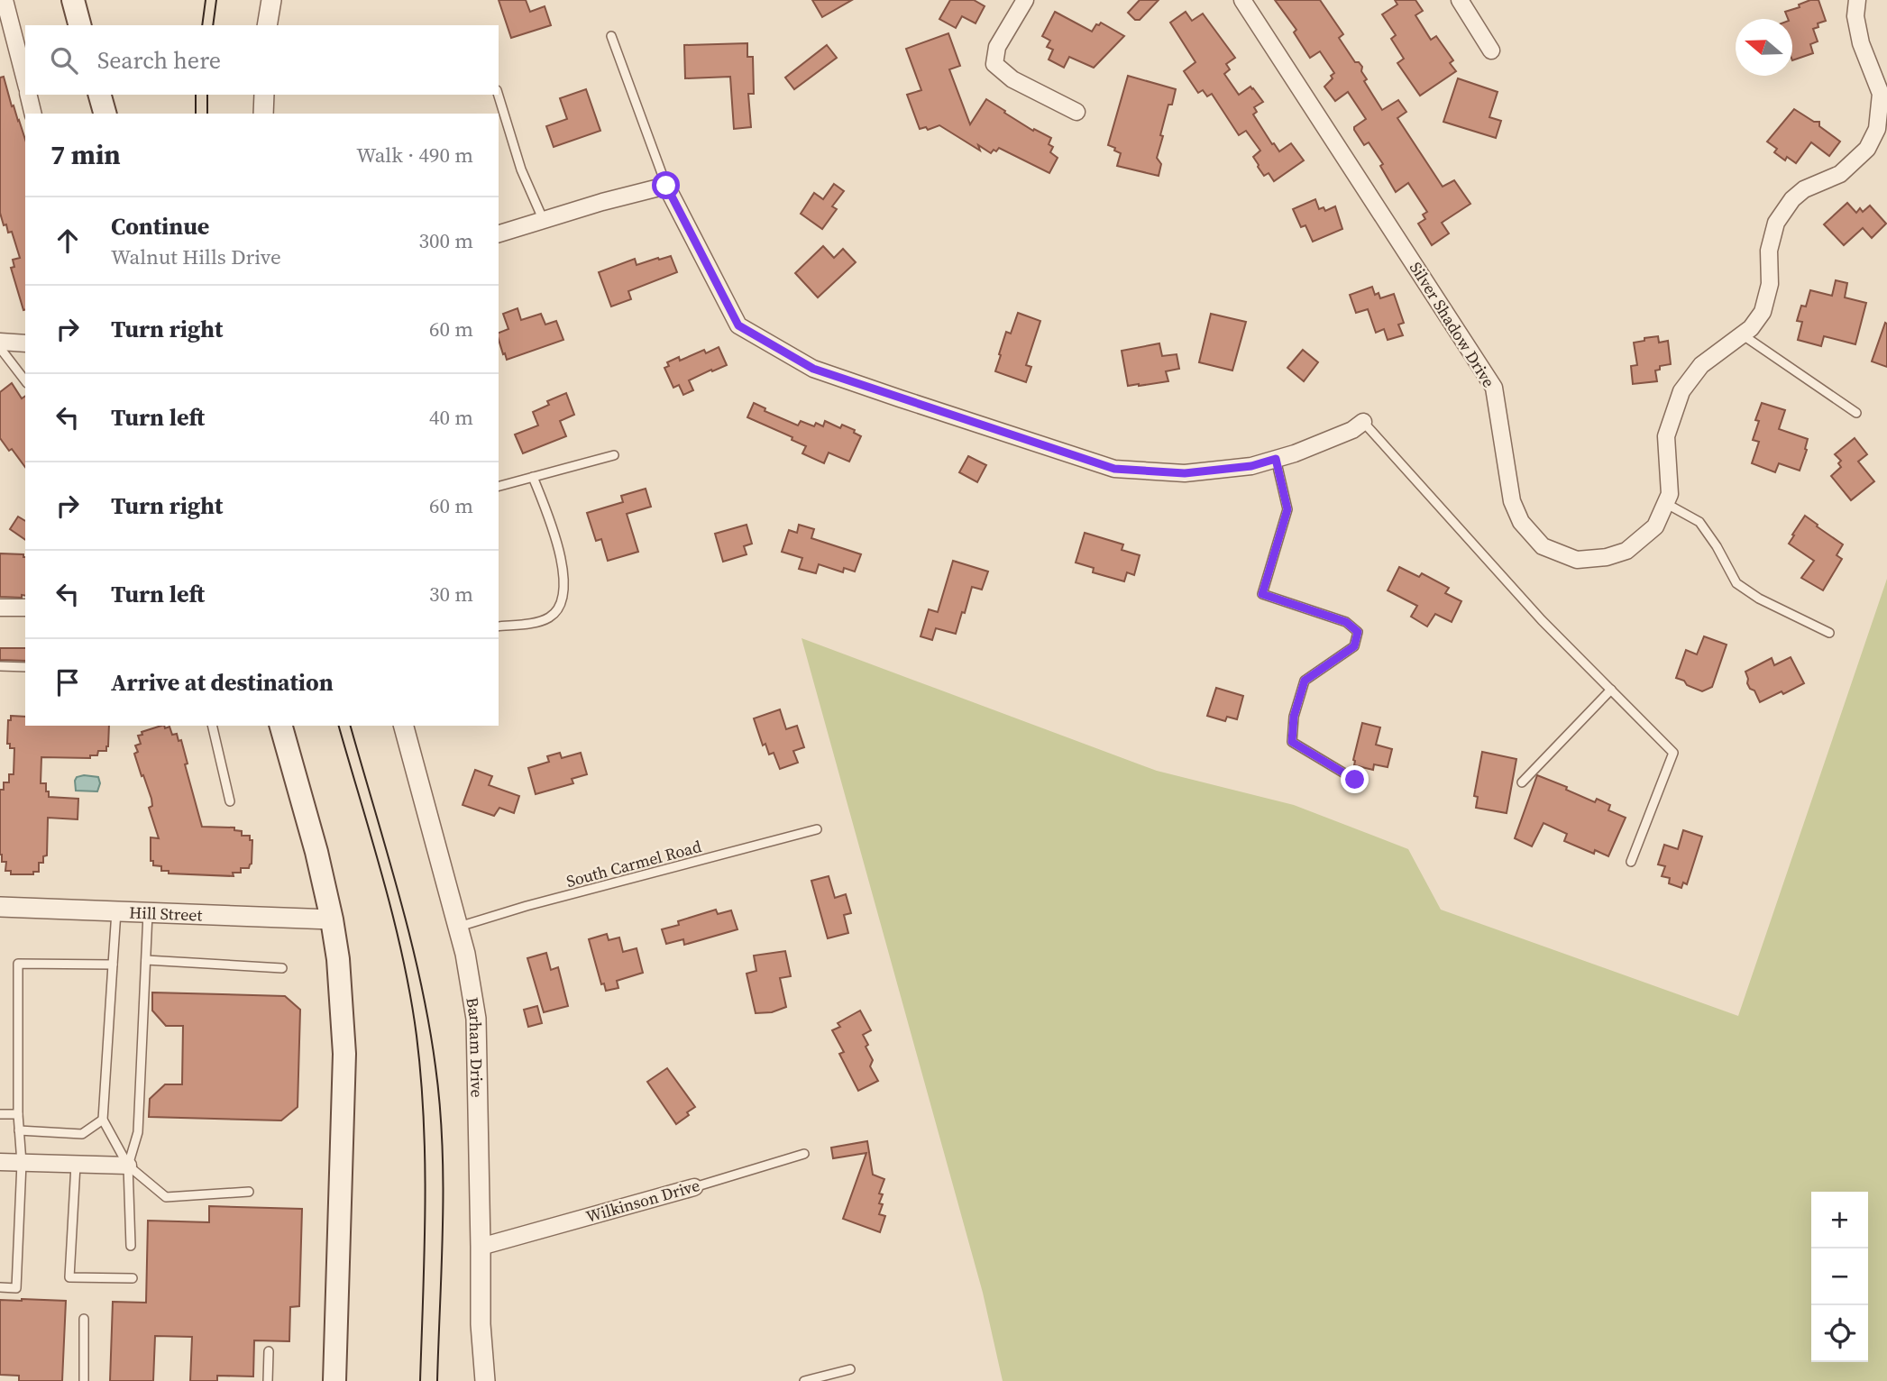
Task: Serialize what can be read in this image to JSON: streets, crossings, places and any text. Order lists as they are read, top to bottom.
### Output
{
  "streets": {
    "street": [
      "Silver Shadow Drive",
      "Hill Street",
      "Barham Drive",
      "Wilkinson Drive"
    ],
    "lane": ["South Carmel Road"]
  },
  "crossings": [
    ["South Carmel Road", "Barham Drive"],
    ["Barham Drive", "Wilkinson Drive"]
  ],
  "north": "left",
  "page": {
    "search": "Search here",
    "heading": ["7 min", "Walk · 490 m"],
    "list": [
      ["Continue", "Walnut Hills Drive", "300 m"],
      ["Turn right", "60 m"],
      ["Turn left", "40 m"],
      ["Turn right", "60 m"],
      ["Turn left", "30 m"],
      "Arrive at destination"
    ],
    "map_buttons": ["+", "−"]
  }
}
